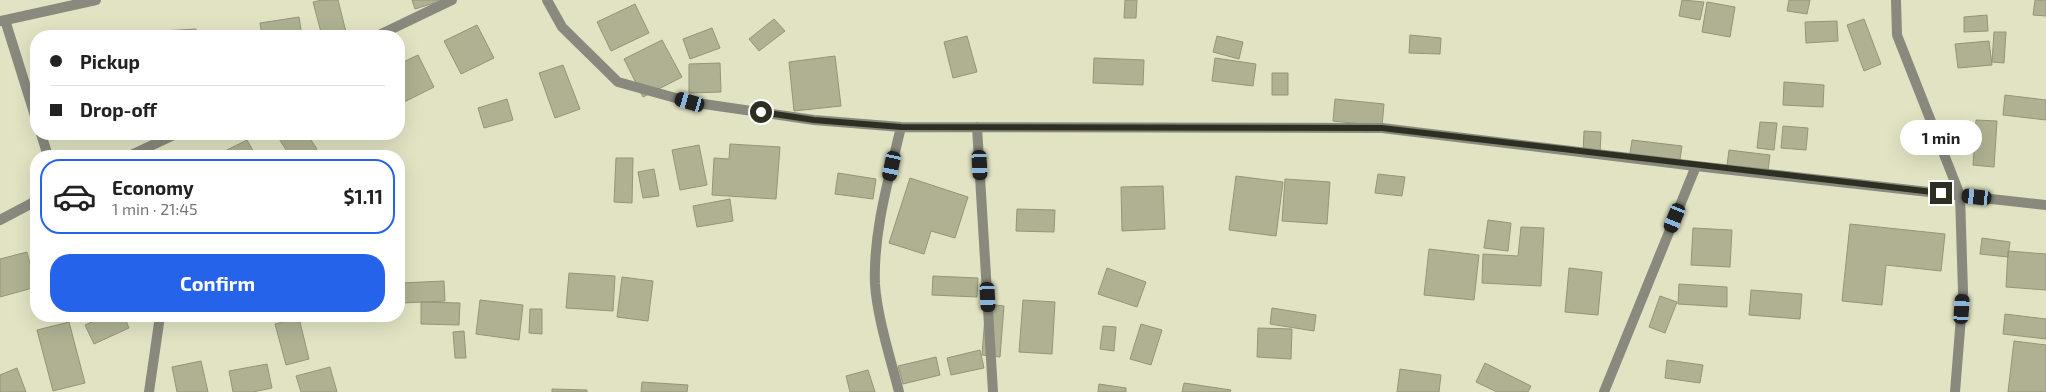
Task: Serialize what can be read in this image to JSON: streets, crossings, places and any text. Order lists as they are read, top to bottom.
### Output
{
  "page": {
    "banner": ["Pickup", "Drop-off"],
    "bubble": "1 min",
    "list": [
      {
        "name": "Economy",
        "note": "1 min · 21:45",
        "value": "$1.11"
      }
    ],
    "buttons": "Confirm"
  }
}
